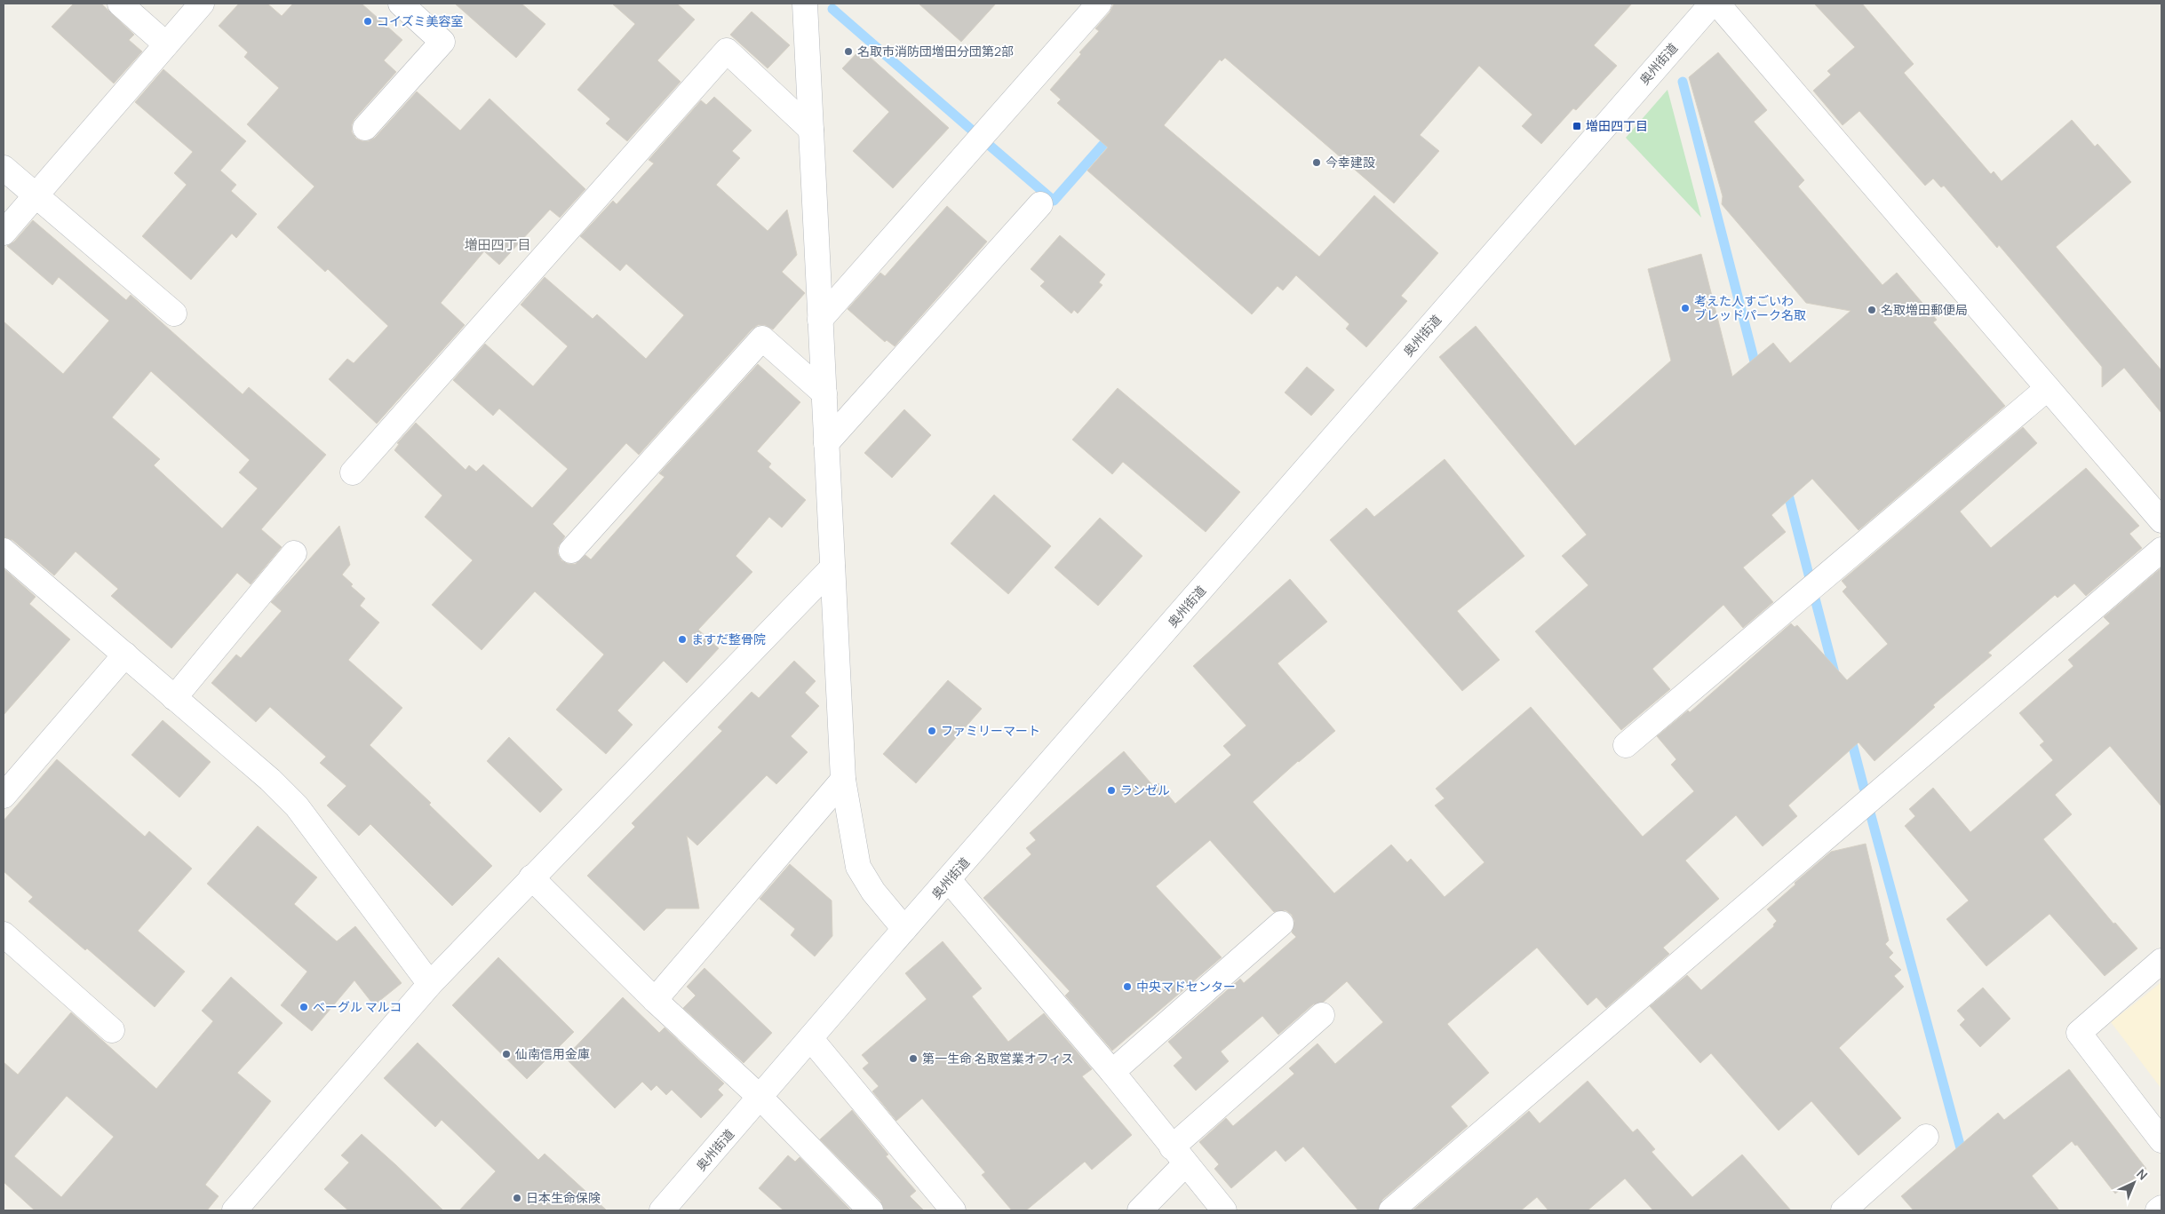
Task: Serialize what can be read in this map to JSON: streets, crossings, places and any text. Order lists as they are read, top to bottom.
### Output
{
  "streets": {
    "street": ["奥州街道"]
  },
  "districts": ["増田四丁目"],
  "places": {
    "other": [
      "コイズミ美容室",
      "名取市消防団増田分団第2部",
      "今幸建設",
      "考えた人すごいわ ブレッドパーク名取",
      "名取増田郵便局",
      "ますだ整骨院",
      "ファミリーマート",
      "ランゼル",
      "中央マドセンター",
      "ベーグル マルコ",
      "仙南信用金庫",
      "第一生命 名取営業オフィス",
      "日本生命保険"
    ],
    "transit": ["増田四丁目"]
  },
  "north": "top right"
}
